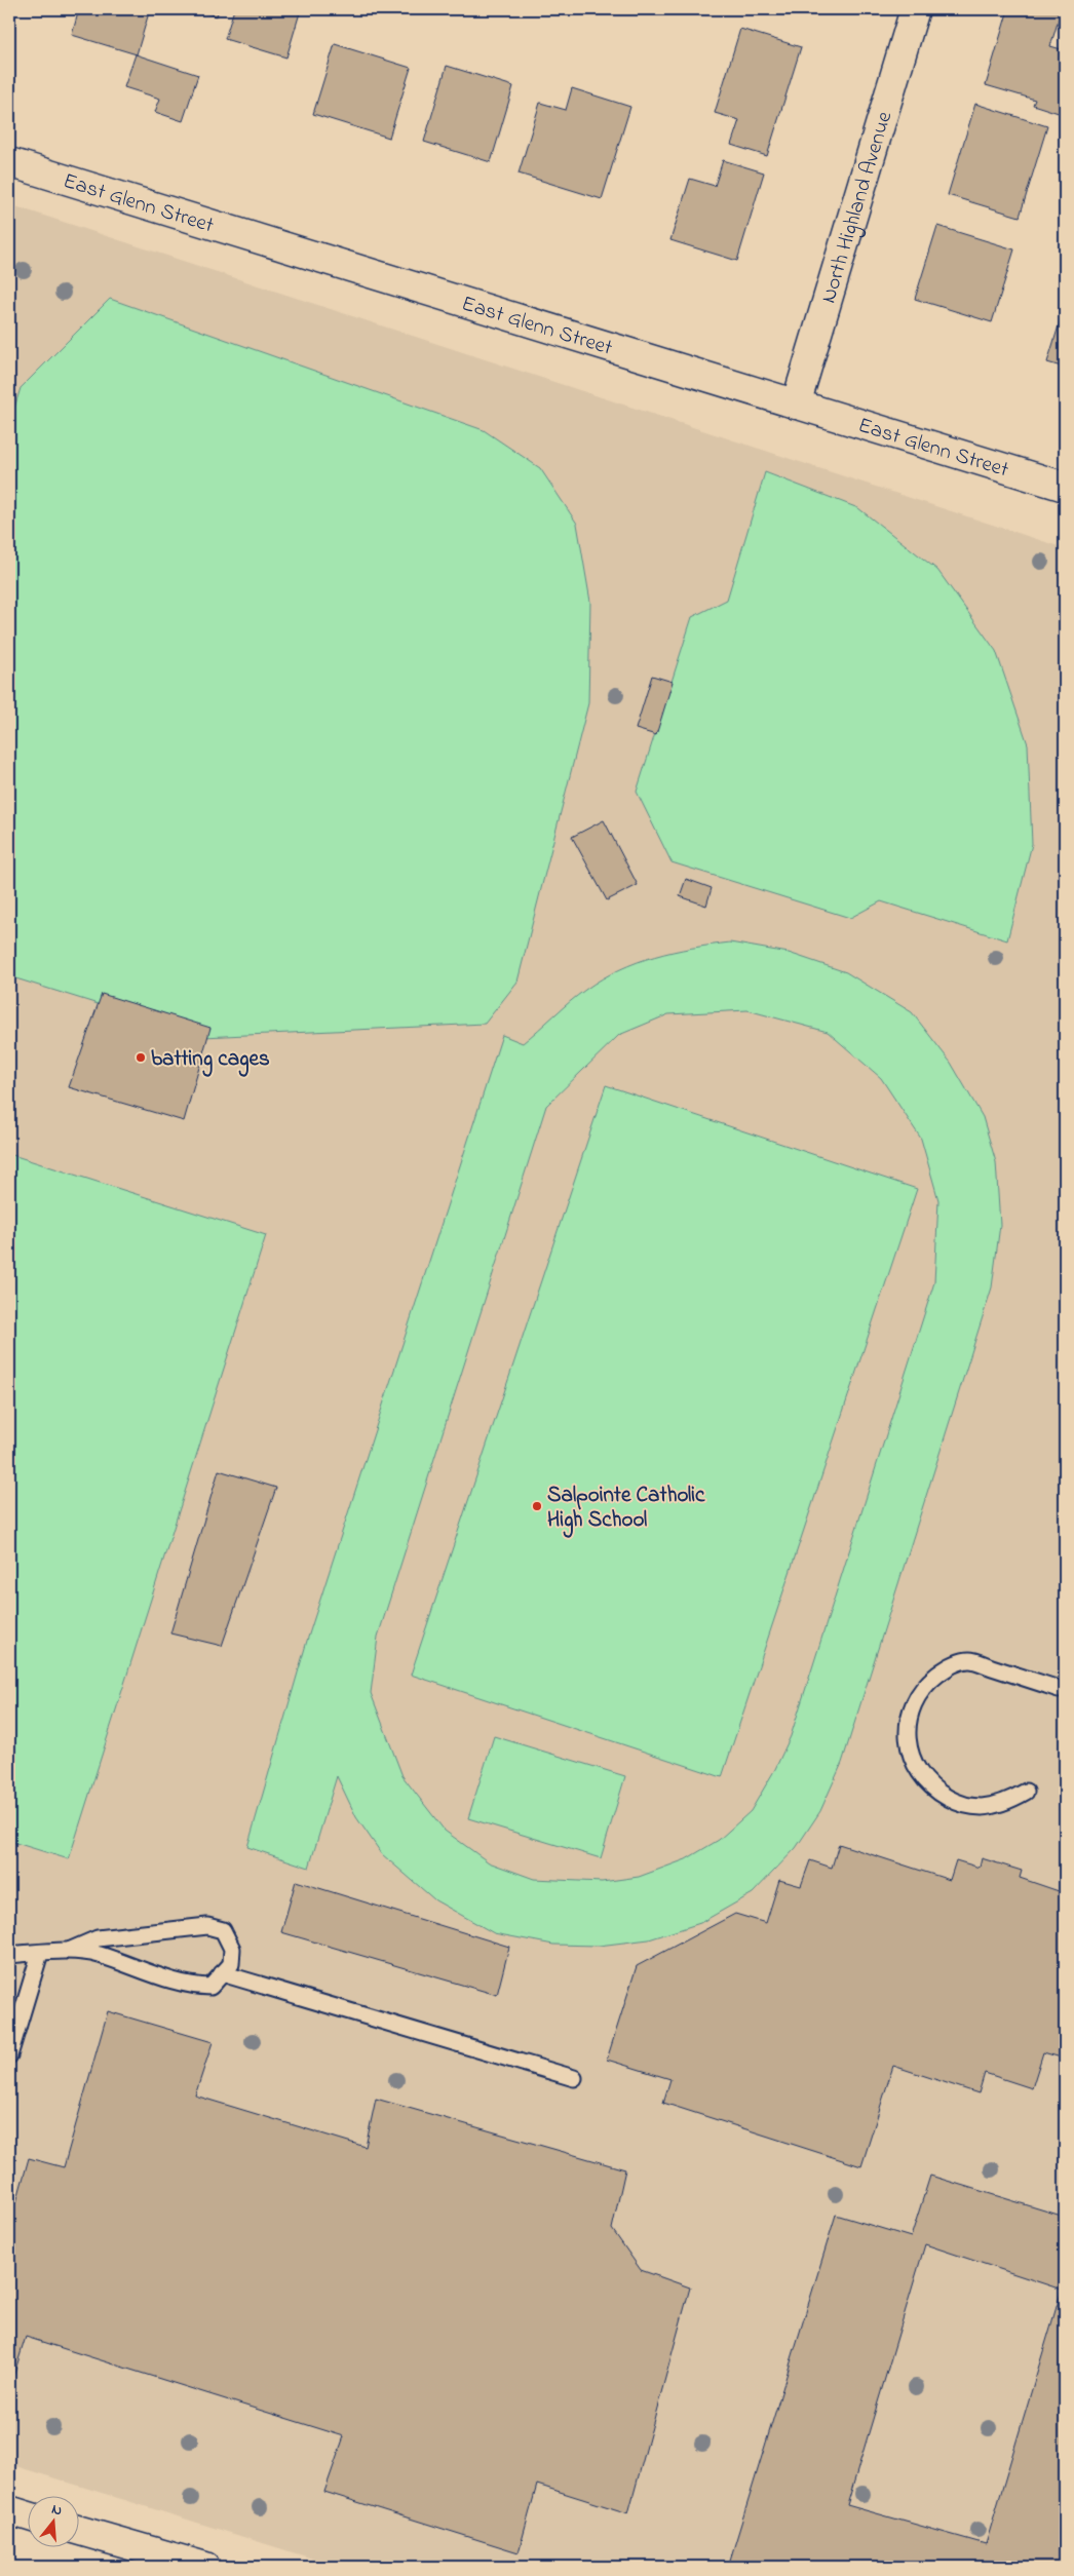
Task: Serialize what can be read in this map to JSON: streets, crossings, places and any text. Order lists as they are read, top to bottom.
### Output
{
  "streets": {
    "street": ["East Glenn Street", "North Highland Avenue"]
  },
  "crossings": [
    ["East Glenn Street", "North Highland Avenue"]
  ],
  "places": ["batting cages", "Salpointe Catholic High School"],
  "north": "top"
}
